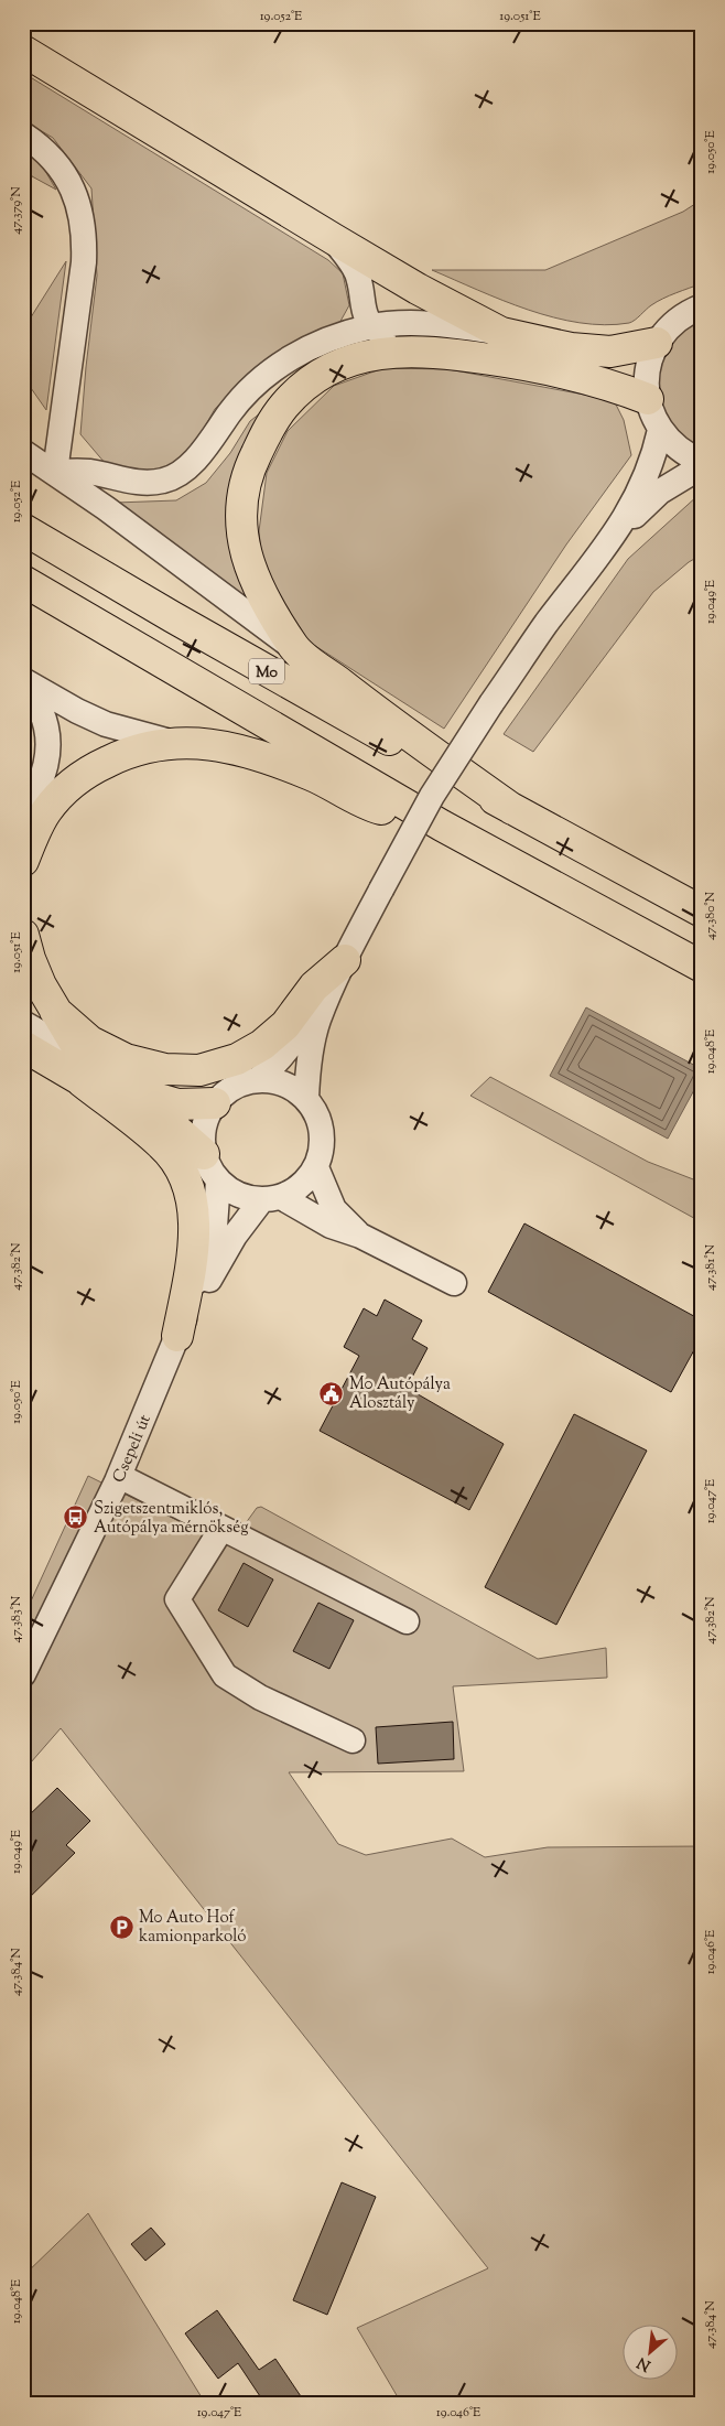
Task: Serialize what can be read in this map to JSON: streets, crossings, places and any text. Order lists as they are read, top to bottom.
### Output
{
  "streets": {
    "highway": ["M0"],
    "street": ["Csepeli út"]
  },
  "places": {
    "public building": ["M0 Autópálya Alosztály"],
    "bus stop": ["Szigetszentmiklós, Autópálya mérnökség"],
    "parking": ["M0 Auto Hof kamionparkoló"]
  },
  "north": "bottom left",
  "coordinates": [
    "19.052°E",
    "19.051°E",
    "19.050°E",
    "47.379°N",
    "19.049°E",
    "47.380°N",
    "19.048°E",
    "47.382°N",
    "47.381°N",
    "19.047°E",
    "47.383°N",
    "19.046°E",
    "47.384°N"
  ]
}
